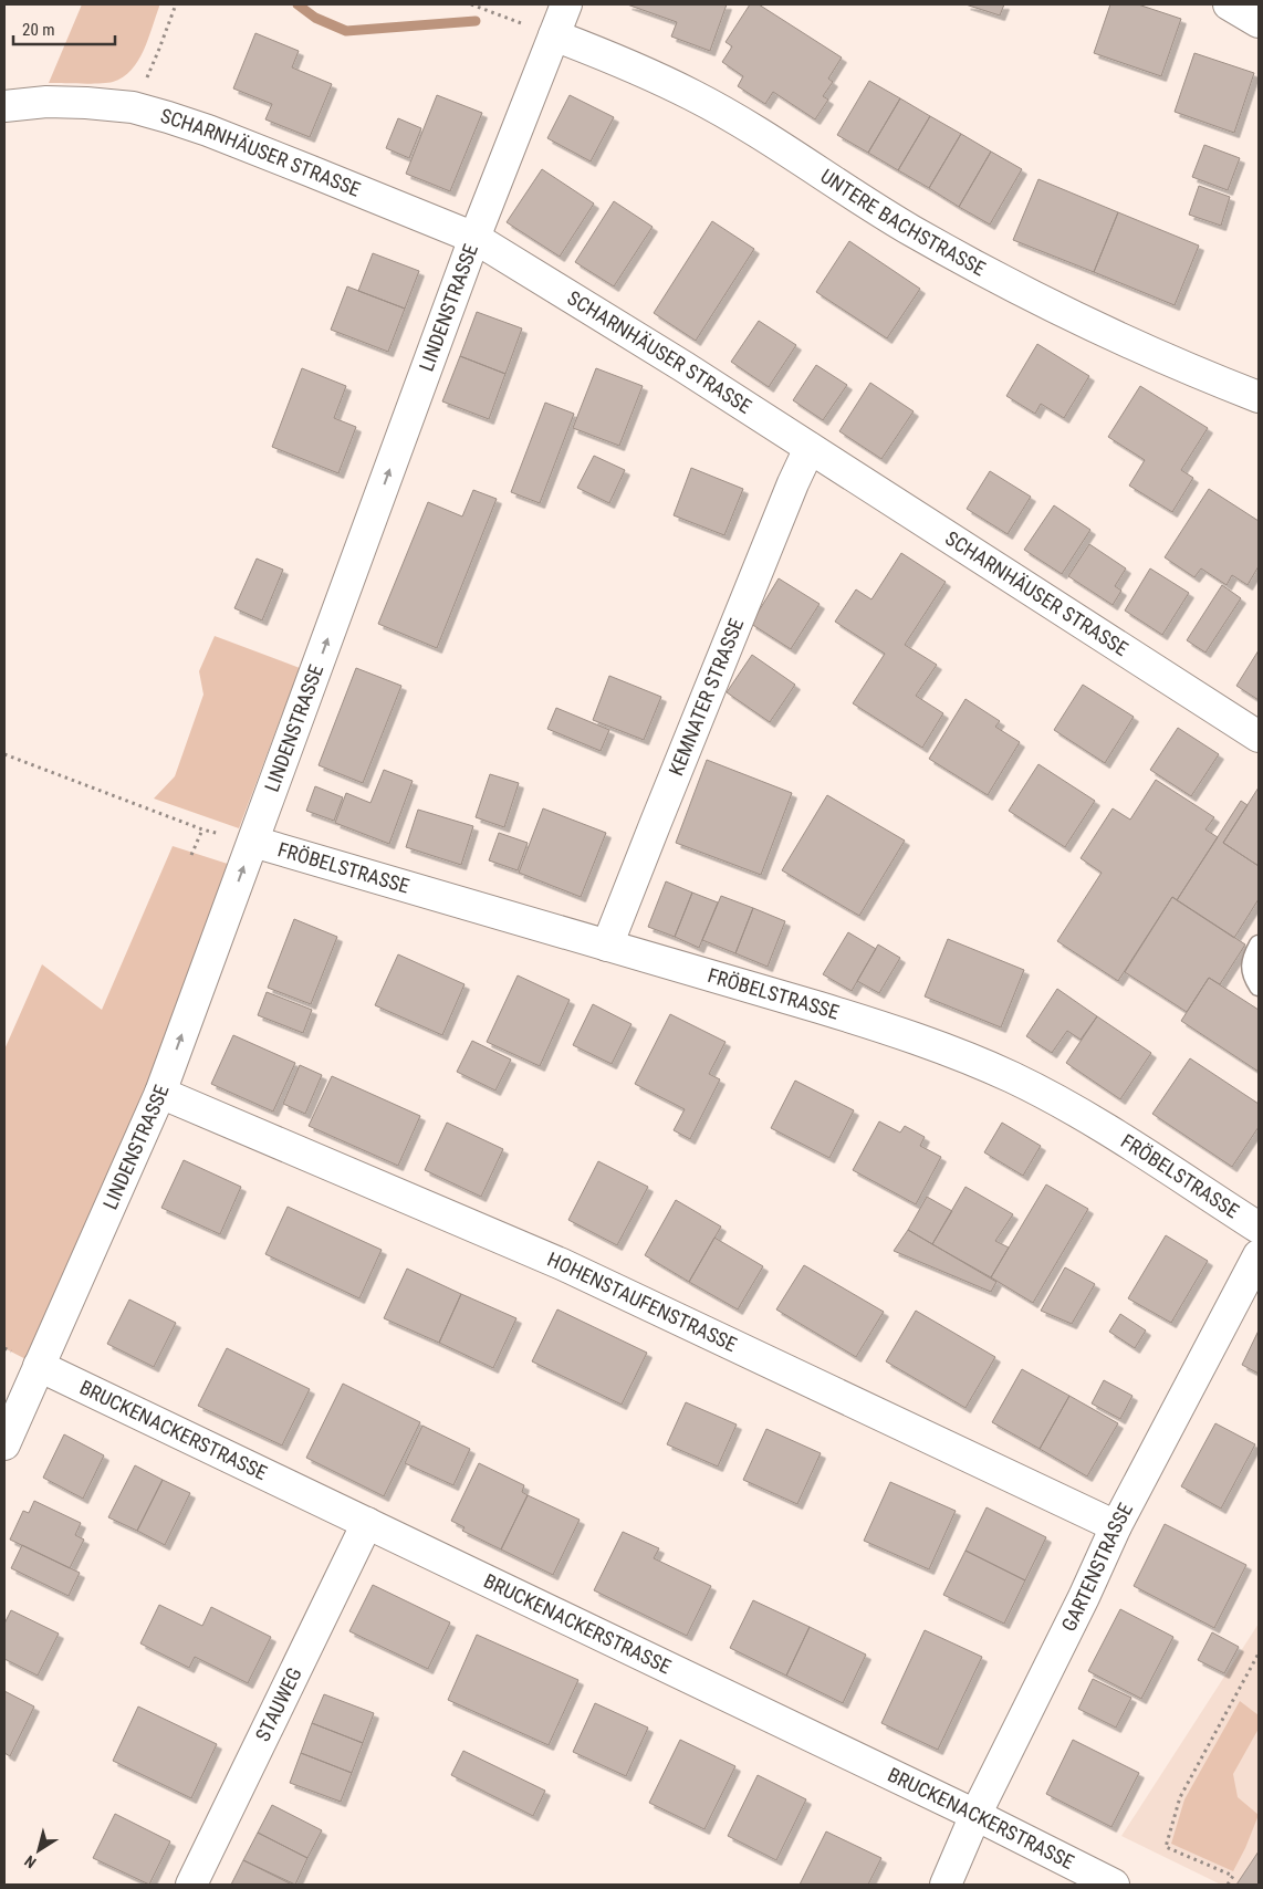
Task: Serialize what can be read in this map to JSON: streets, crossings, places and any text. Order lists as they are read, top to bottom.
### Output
{
  "streets": {
    "street": [
      "SCHARNHÄUSER STRASSE",
      "UNTERE BACHSTRASSE",
      "LINDENSTRASSE",
      "KEMNATER STRASSE",
      "FRÖBELSTRASSE",
      "HOHENSTAUFENSTRASSE",
      "BRUCKENACKERSTRASSE",
      "GARTENSTRASSE",
      "STAUWEG"
    ]
  },
  "crossings": [
    ["SCHARNHÄUSER STRASSE", "LINDENSTRASSE"],
    ["SCHARNHÄUSER STRASSE", "KEMNATER STRASSE"],
    ["UNTERE BACHSTRASSE", "LINDENSTRASSE"],
    ["LINDENSTRASSE", "FRÖBELSTRASSE"],
    ["LINDENSTRASSE", "HOHENSTAUFENSTRASSE"],
    ["LINDENSTRASSE", "BRUCKENACKERSTRASSE"],
    ["KEMNATER STRASSE", "FRÖBELSTRASSE"],
    ["HOHENSTAUFENSTRASSE", "GARTENSTRASSE"],
    ["BRUCKENACKERSTRASSE", "GARTENSTRASSE"],
    ["BRUCKENACKERSTRASSE", "STAUWEG"]
  ],
  "one_way": ["LINDENSTRASSE"],
  "scale_bar": "20 m",
  "north": "bottom left"
}
